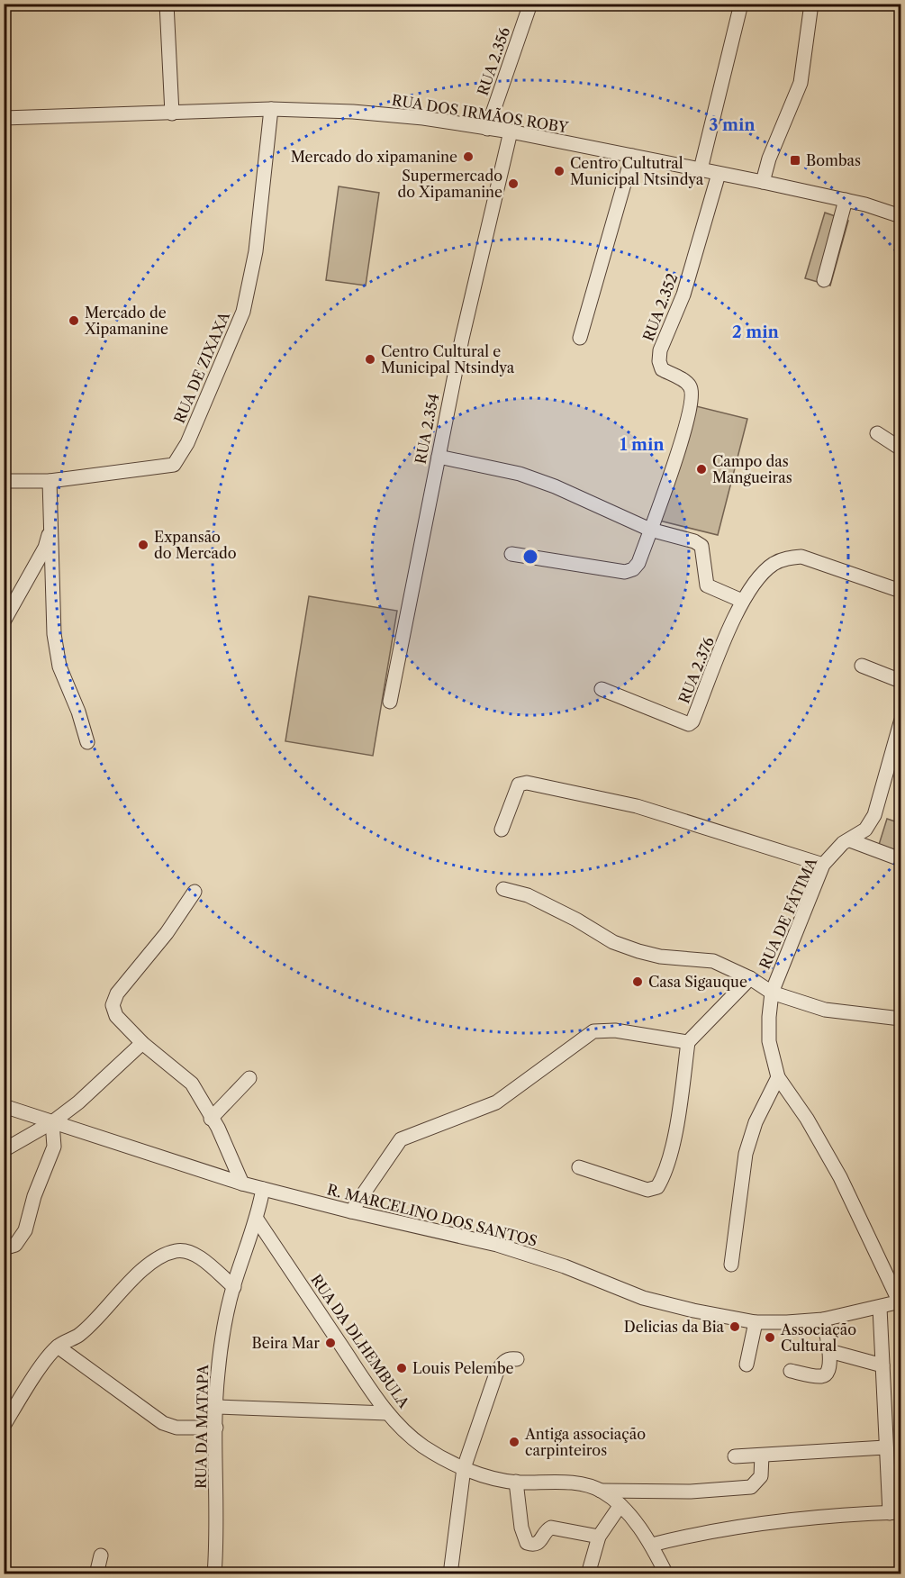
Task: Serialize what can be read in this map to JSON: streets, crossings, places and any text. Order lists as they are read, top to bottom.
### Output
{
  "streets": {
    "street": [
      "RUA 2.356",
      "RUA DOS IRMÃOS ROBY",
      "RUA 2.352",
      "RUA DE ZIXAXA",
      "RUA 2.354",
      "RUA 2.376",
      "RUA DE FÁTIMA",
      "R. MARCELINO DOS SANTOS",
      "RUA DA DLHEMBULA",
      "RUA DA MATAPA"
    ]
  },
  "crossings": [
    ["RUA 2.356", "RUA DOS IRMÃOS ROBY"],
    ["RUA DOS IRMÃOS ROBY", "RUA 2.352"],
    ["RUA DOS IRMÃOS ROBY", "RUA DE ZIXAXA"],
    ["RUA DOS IRMÃOS ROBY", "RUA 2.354"],
    ["RUA DE FÁTIMA", "R. MARCELINO DOS SANTOS"],
    ["RUA DA DLHEMBULA", "RUA DA MATAPA"]
  ],
  "places": {
    "other": [
      "Mercado do xipamanine",
      "Centro Cultutral Municipal Ntsindya",
      "Supermercado do Xipamanine",
      "Mercado de Xipamanine",
      "Centro Cultural e Municipal Ntsindya",
      "Campo das Mangueiras",
      "Expansão do Mercado",
      "Casa Sigauque",
      "Delicias da Bia",
      "Associação Cultural",
      "Beira Mar",
      "Louis Pelembe",
      "Antiga associação carpinteiros"
    ],
    "transit": ["Bombas"]
  },
  "rings": ["3 min", "2 min", "1 min"]
}
